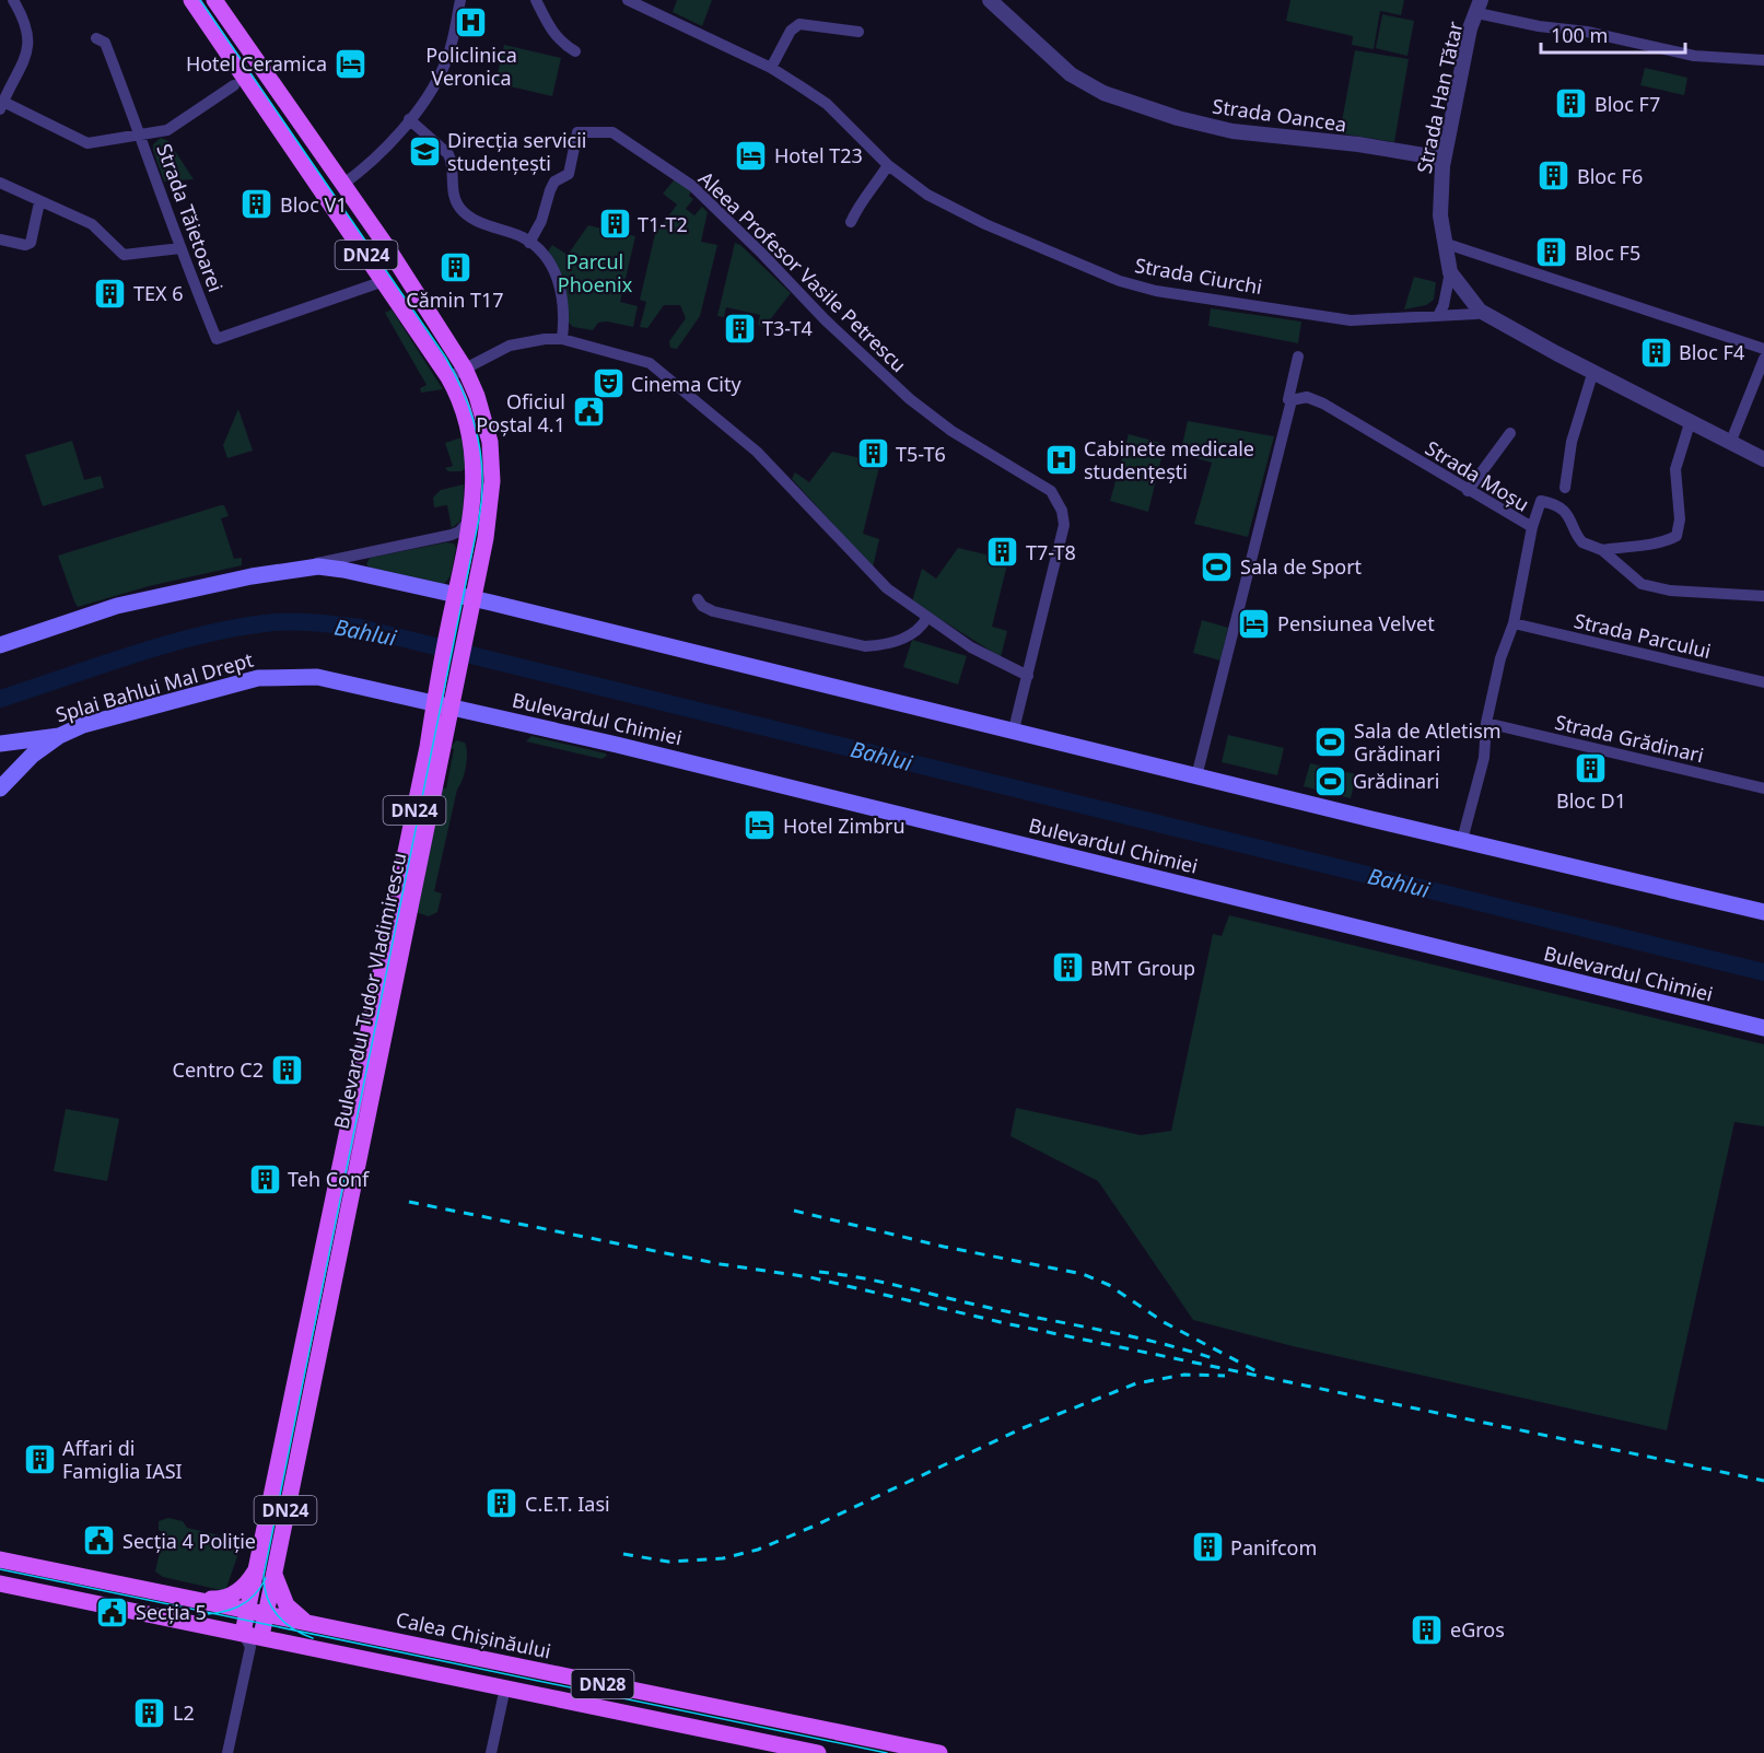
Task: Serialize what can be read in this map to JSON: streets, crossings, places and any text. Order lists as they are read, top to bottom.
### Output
{
  "streets": {
    "main road": [
      "DN24",
      "Splai Bahlui Mal Drept",
      "Bulevardul Chimiei",
      "Bulevardul Tudor Vladimirescu",
      "Calea Chișinăului",
      "DN28"
    ],
    "street": [
      "Strada Han Tătar",
      "Strada Oancea",
      "Strada Tăietoarei",
      "Aleea Profesor Vasile Petrescu",
      "Strada Ciurchi",
      "Strada Moșu",
      "Strada Parcului",
      "Strada Grădinari"
    ]
  },
  "crossings": [
    ["Strada Han Tătar", "Strada Oancea"],
    ["Strada Han Tătar", "Strada Ciurchi"],
    ["Strada Tăietoarei", "Bulevardul Tudor Vladimirescu"],
    ["Splai Bahlui Mal Drept", "Bulevardul Chimiei"],
    ["Splai Bahlui Mal Drept", "Bulevardul Tudor Vladimirescu"],
    ["Bulevardul Chimiei", "Bulevardul Tudor Vladimirescu"],
    ["Bulevardul Tudor Vladimirescu", "Calea Chișinăului"],
    ["Bulevardul Tudor Vladimirescu", "DN28"]
  ],
  "water": ["Bahlui"],
  "parks": ["Parcul Phoenix"],
  "places": {
    "hospital": ["Policlinica Veronica", "Cabinete medicale studențești"],
    "hotel": [
      "Hotel Ceramica",
      "Hotel T23",
      "Pensiunea Velvet",
      "Hotel Zimbru"
    ],
    "building": [
      "Bloc F7",
      "Bloc F6",
      "Bloc V1",
      "T1-T2",
      "Bloc F5",
      "Cămin T17",
      "TEX 6",
      "T3-T4",
      "Bloc F4",
      "T5-T6",
      "T7-T8",
      "Bloc D1",
      "BMT Group",
      "Centro C2",
      "Teh Conf",
      "Affari di Famiglia IASI",
      "C.E.T. Iasi",
      "Panifcom",
      "eGros",
      "L2"
    ],
    "school or university": ["Direcția servicii studențești"],
    "theatre": ["Cinema City"],
    "public building": ["Oficiul Poștal 4.1", "Secția 4 Poliție", "Secția 5"],
    "sports": ["Sala de Sport", "Sala de Atletism Grădinari", "Grădinari"]
  },
  "scale_bar": "100 m"
}
